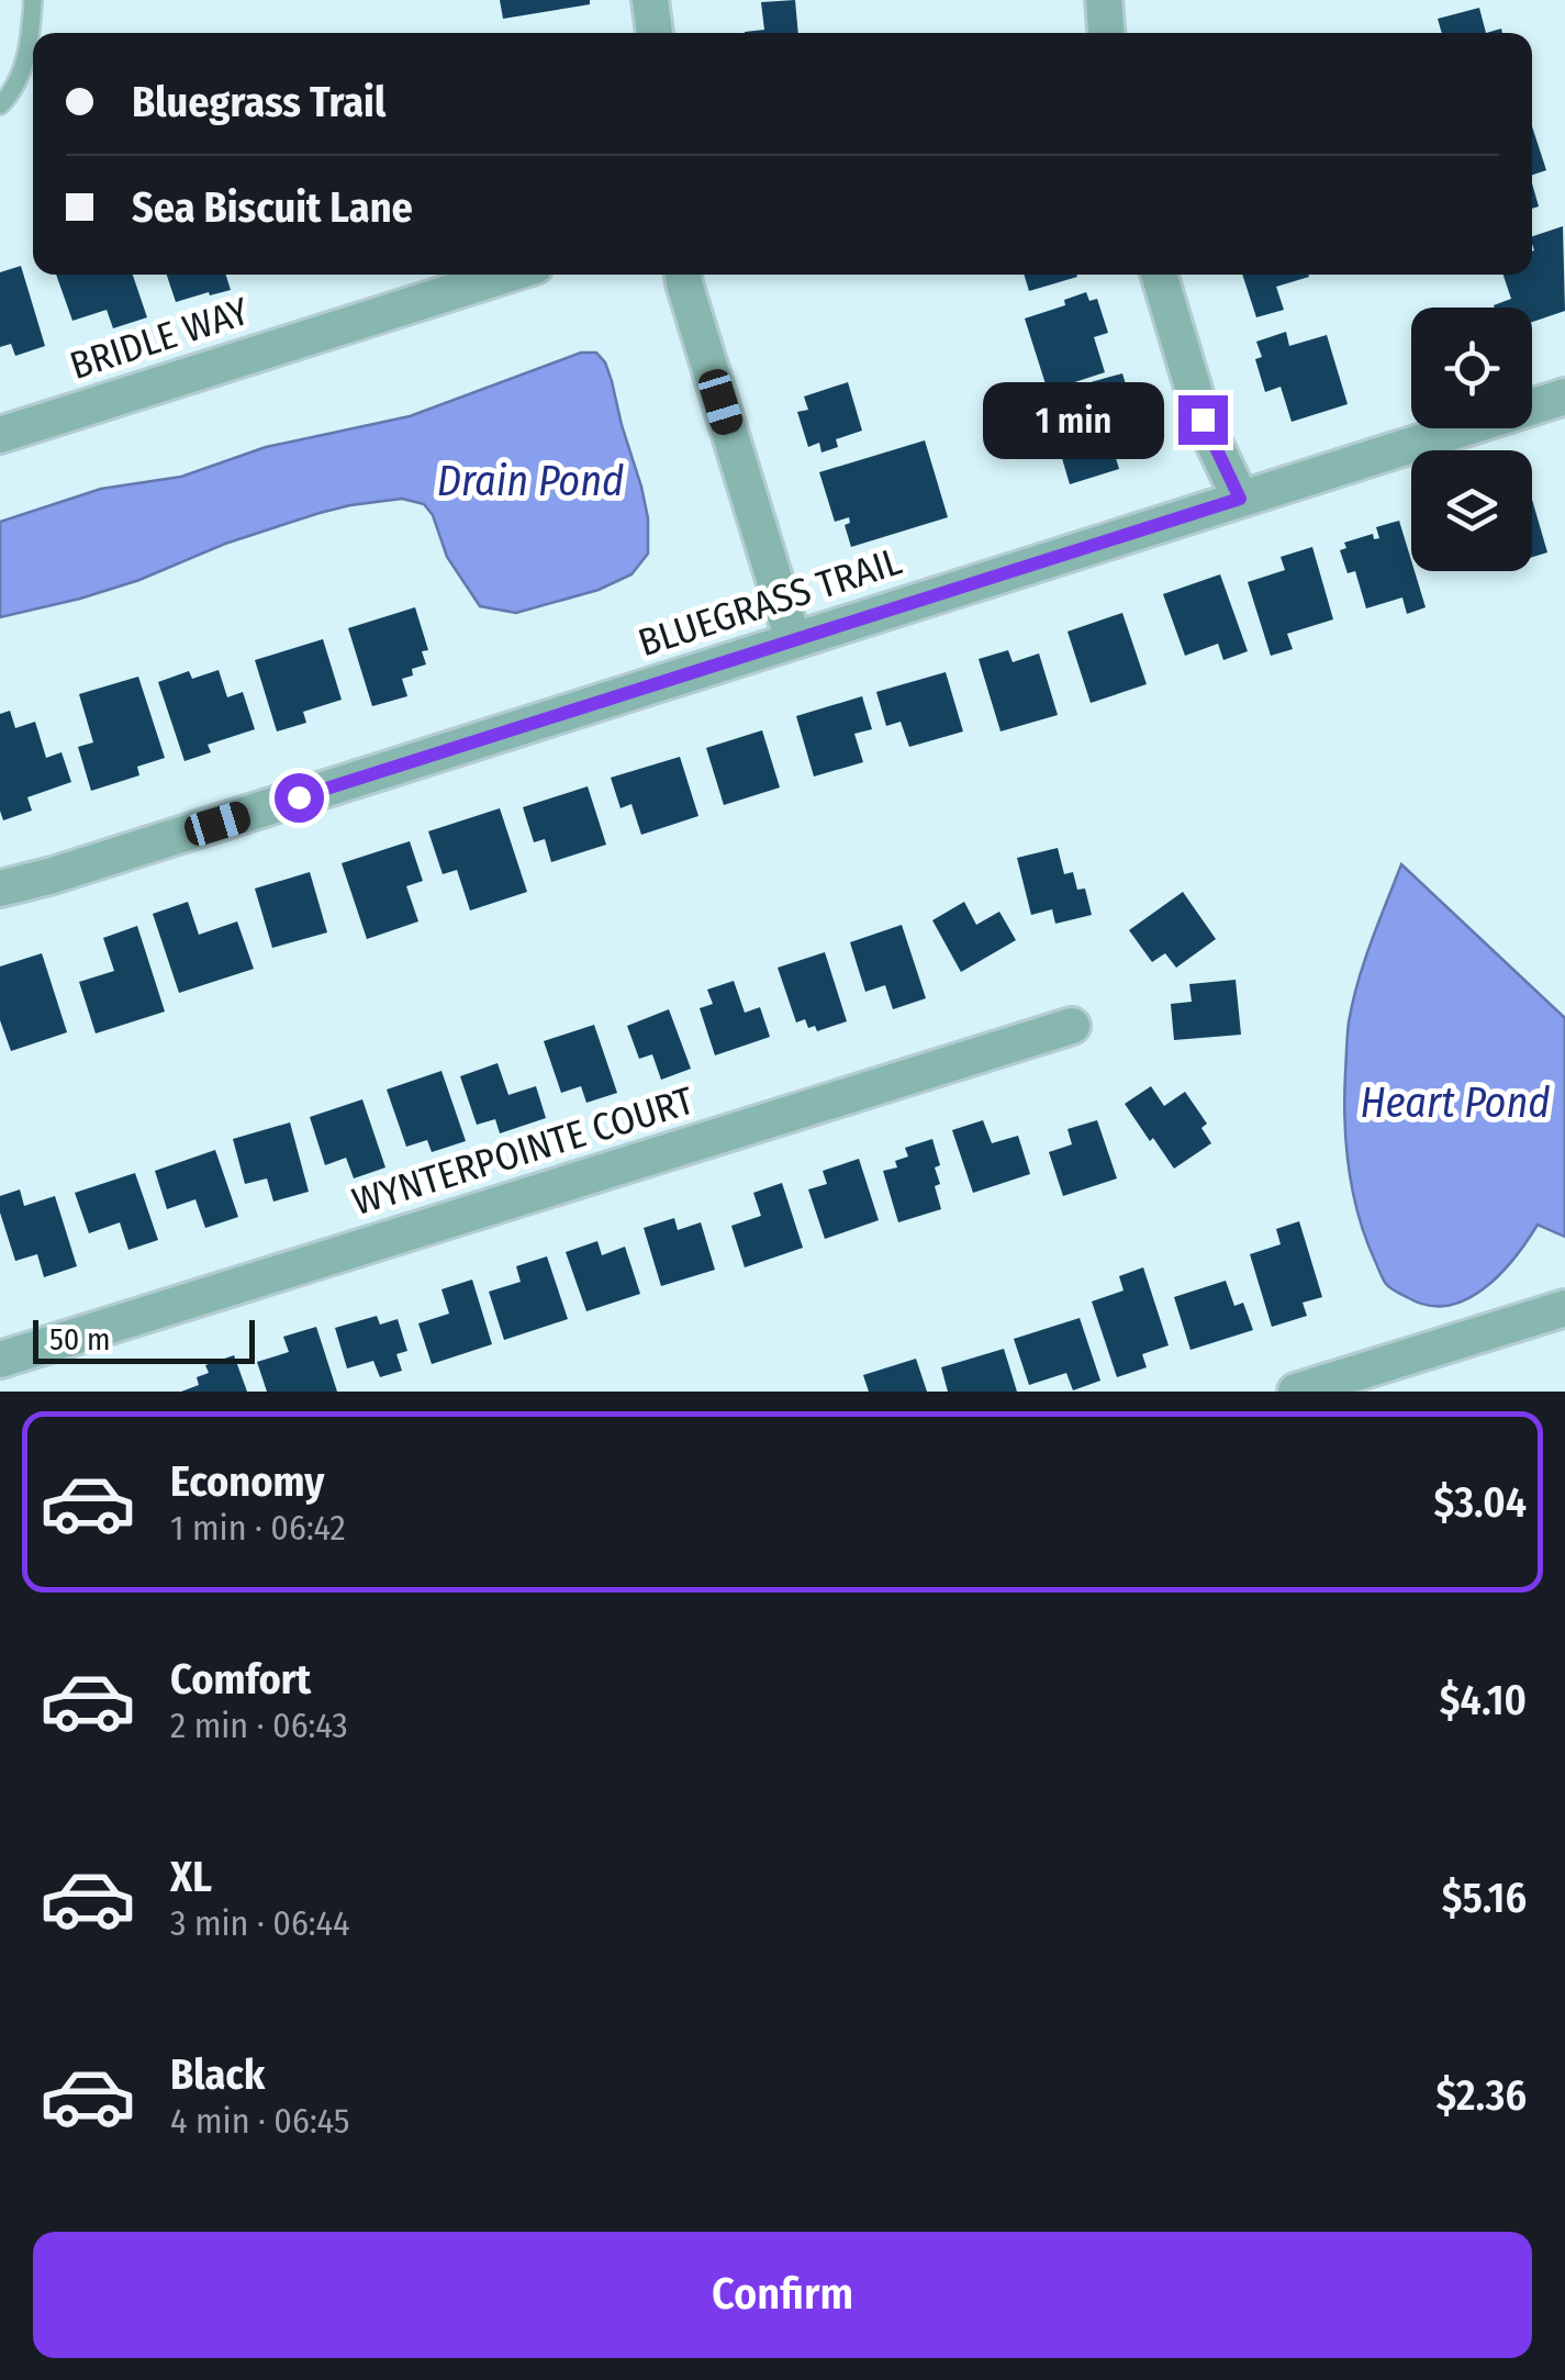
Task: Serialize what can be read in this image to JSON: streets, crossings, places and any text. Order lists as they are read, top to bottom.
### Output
{
  "streets": {
    "street": ["BRIDLE WAY", "BLUEGRASS TRAIL", "WYNTERPOINTE COURT"]
  },
  "water": ["Drain Pond", "Heart Pond"],
  "scale_bar": "50 m",
  "page": {
    "banner": ["Bluegrass Trail", "Sea Biscuit Lane"],
    "bubble": "1 min",
    "scale": "50 m",
    "list": [
      {
        "name": "Economy",
        "note": "1 min · 06:42",
        "value": "$3.04"
      },
      {
        "name": "Comfort",
        "note": "2 min · 06:43",
        "value": "$4.10"
      },
      {
        "name": "XL",
        "note": "3 min · 06:44",
        "value": "$5.16"
      },
      {
        "name": "Black",
        "note": "4 min · 06:45",
        "value": "$2.36"
      }
    ],
    "buttons": "Confirm"
  }
}
